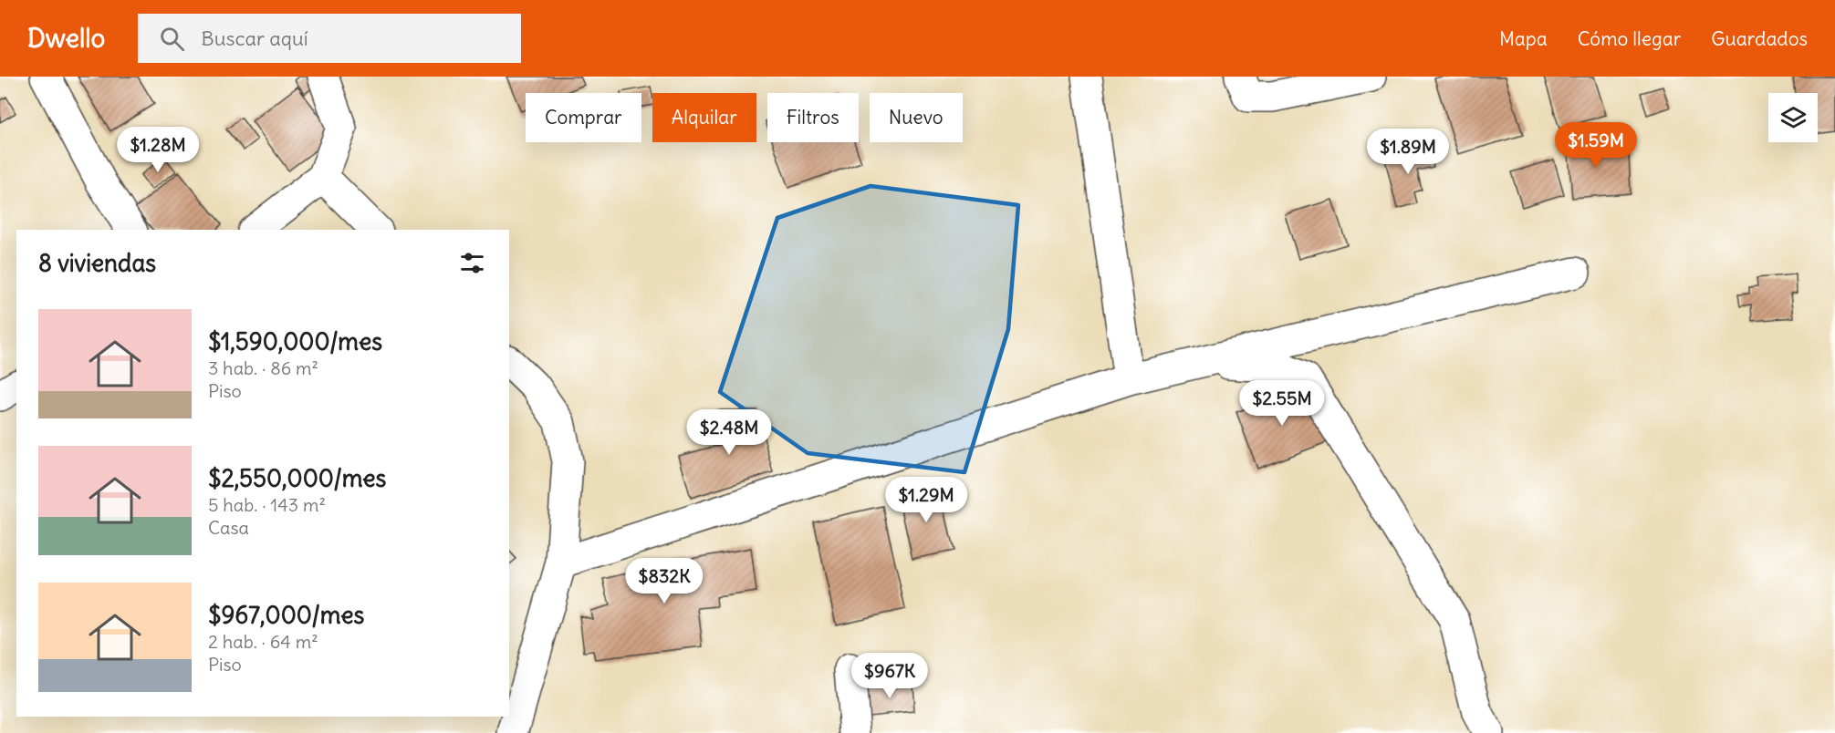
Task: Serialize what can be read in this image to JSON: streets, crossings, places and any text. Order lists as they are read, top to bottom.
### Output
{
  "page": {
    "header": "Dwello",
    "search": "Buscar aquí",
    "nav": ["Mapa", "Cómo llegar", "Guardados"],
    "chip": [
      "Comprar",
      "Alquilar",
      "Filtros",
      "Nuevo"
    ],
    "price": [
      "$1.59M",
      "$1.28M",
      "$1.89M",
      "$2.55M",
      "$2.48M",
      "$1.29M",
      "$832K",
      "$967K"
    ],
    "heading": "8 viviendas",
    "list": [
      {
        "name": "$1,590,000/mes",
        "note": "3 hab. · 86 m² · Piso"
      },
      {
        "name": "$2,550,000/mes",
        "note": "5 hab. · 143 m² · Casa"
      },
      {
        "name": "$967,000/mes",
        "note": "2 hab. · 64 m² · Piso"
      }
    ]
  }
}
